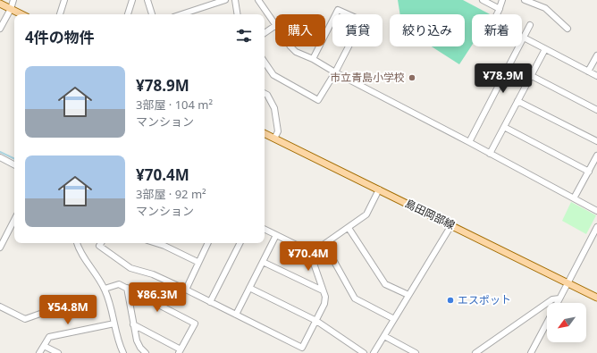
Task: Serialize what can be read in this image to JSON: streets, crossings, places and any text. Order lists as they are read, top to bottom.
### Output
{
  "streets": {
    "main road": ["島田岡部線"]
  },
  "places": ["市立青島小学校", "エスポット"],
  "north": "bottom left",
  "page": {
    "chip": [
      "購入",
      "賃貸",
      "絞り込み",
      "新着"
    ],
    "heading": "4件の物件",
    "list": [
      {
        "name": "¥78.9M",
        "note": "3部屋 · 104 m² · マンション"
      },
      {
        "name": "¥70.4M",
        "note": "3部屋 · 92 m² · マンション"
      }
    ],
    "price": [
      "¥78.9M",
      "¥70.4M",
      "¥86.3M",
      "¥54.8M"
    ]
  }
}
